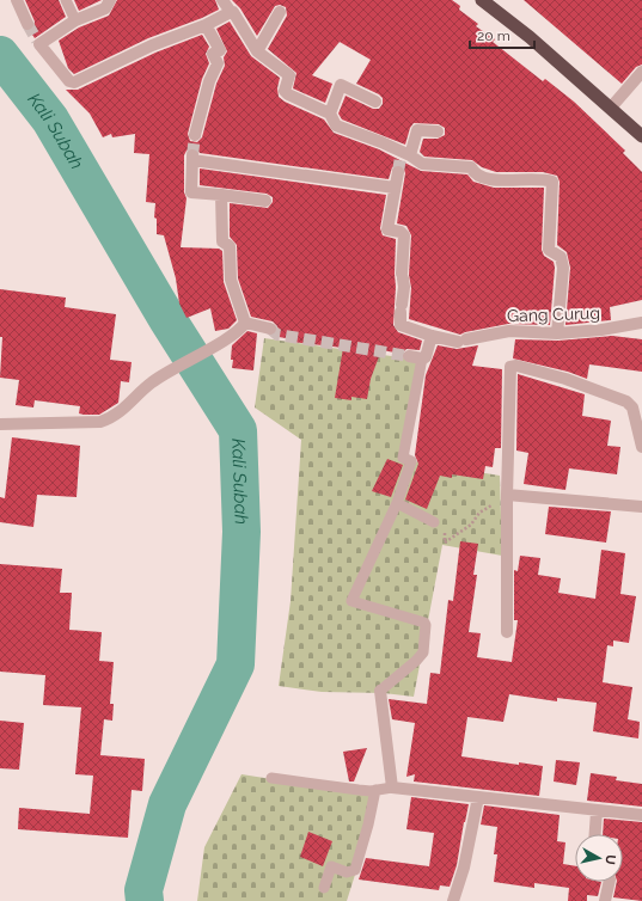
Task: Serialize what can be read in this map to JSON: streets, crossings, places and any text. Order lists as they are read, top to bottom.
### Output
{
  "streets": {
    "street": ["Gang Curug"]
  },
  "water": ["Kali Subah"],
  "scale_bar": "20 m",
  "north": "right"
}
